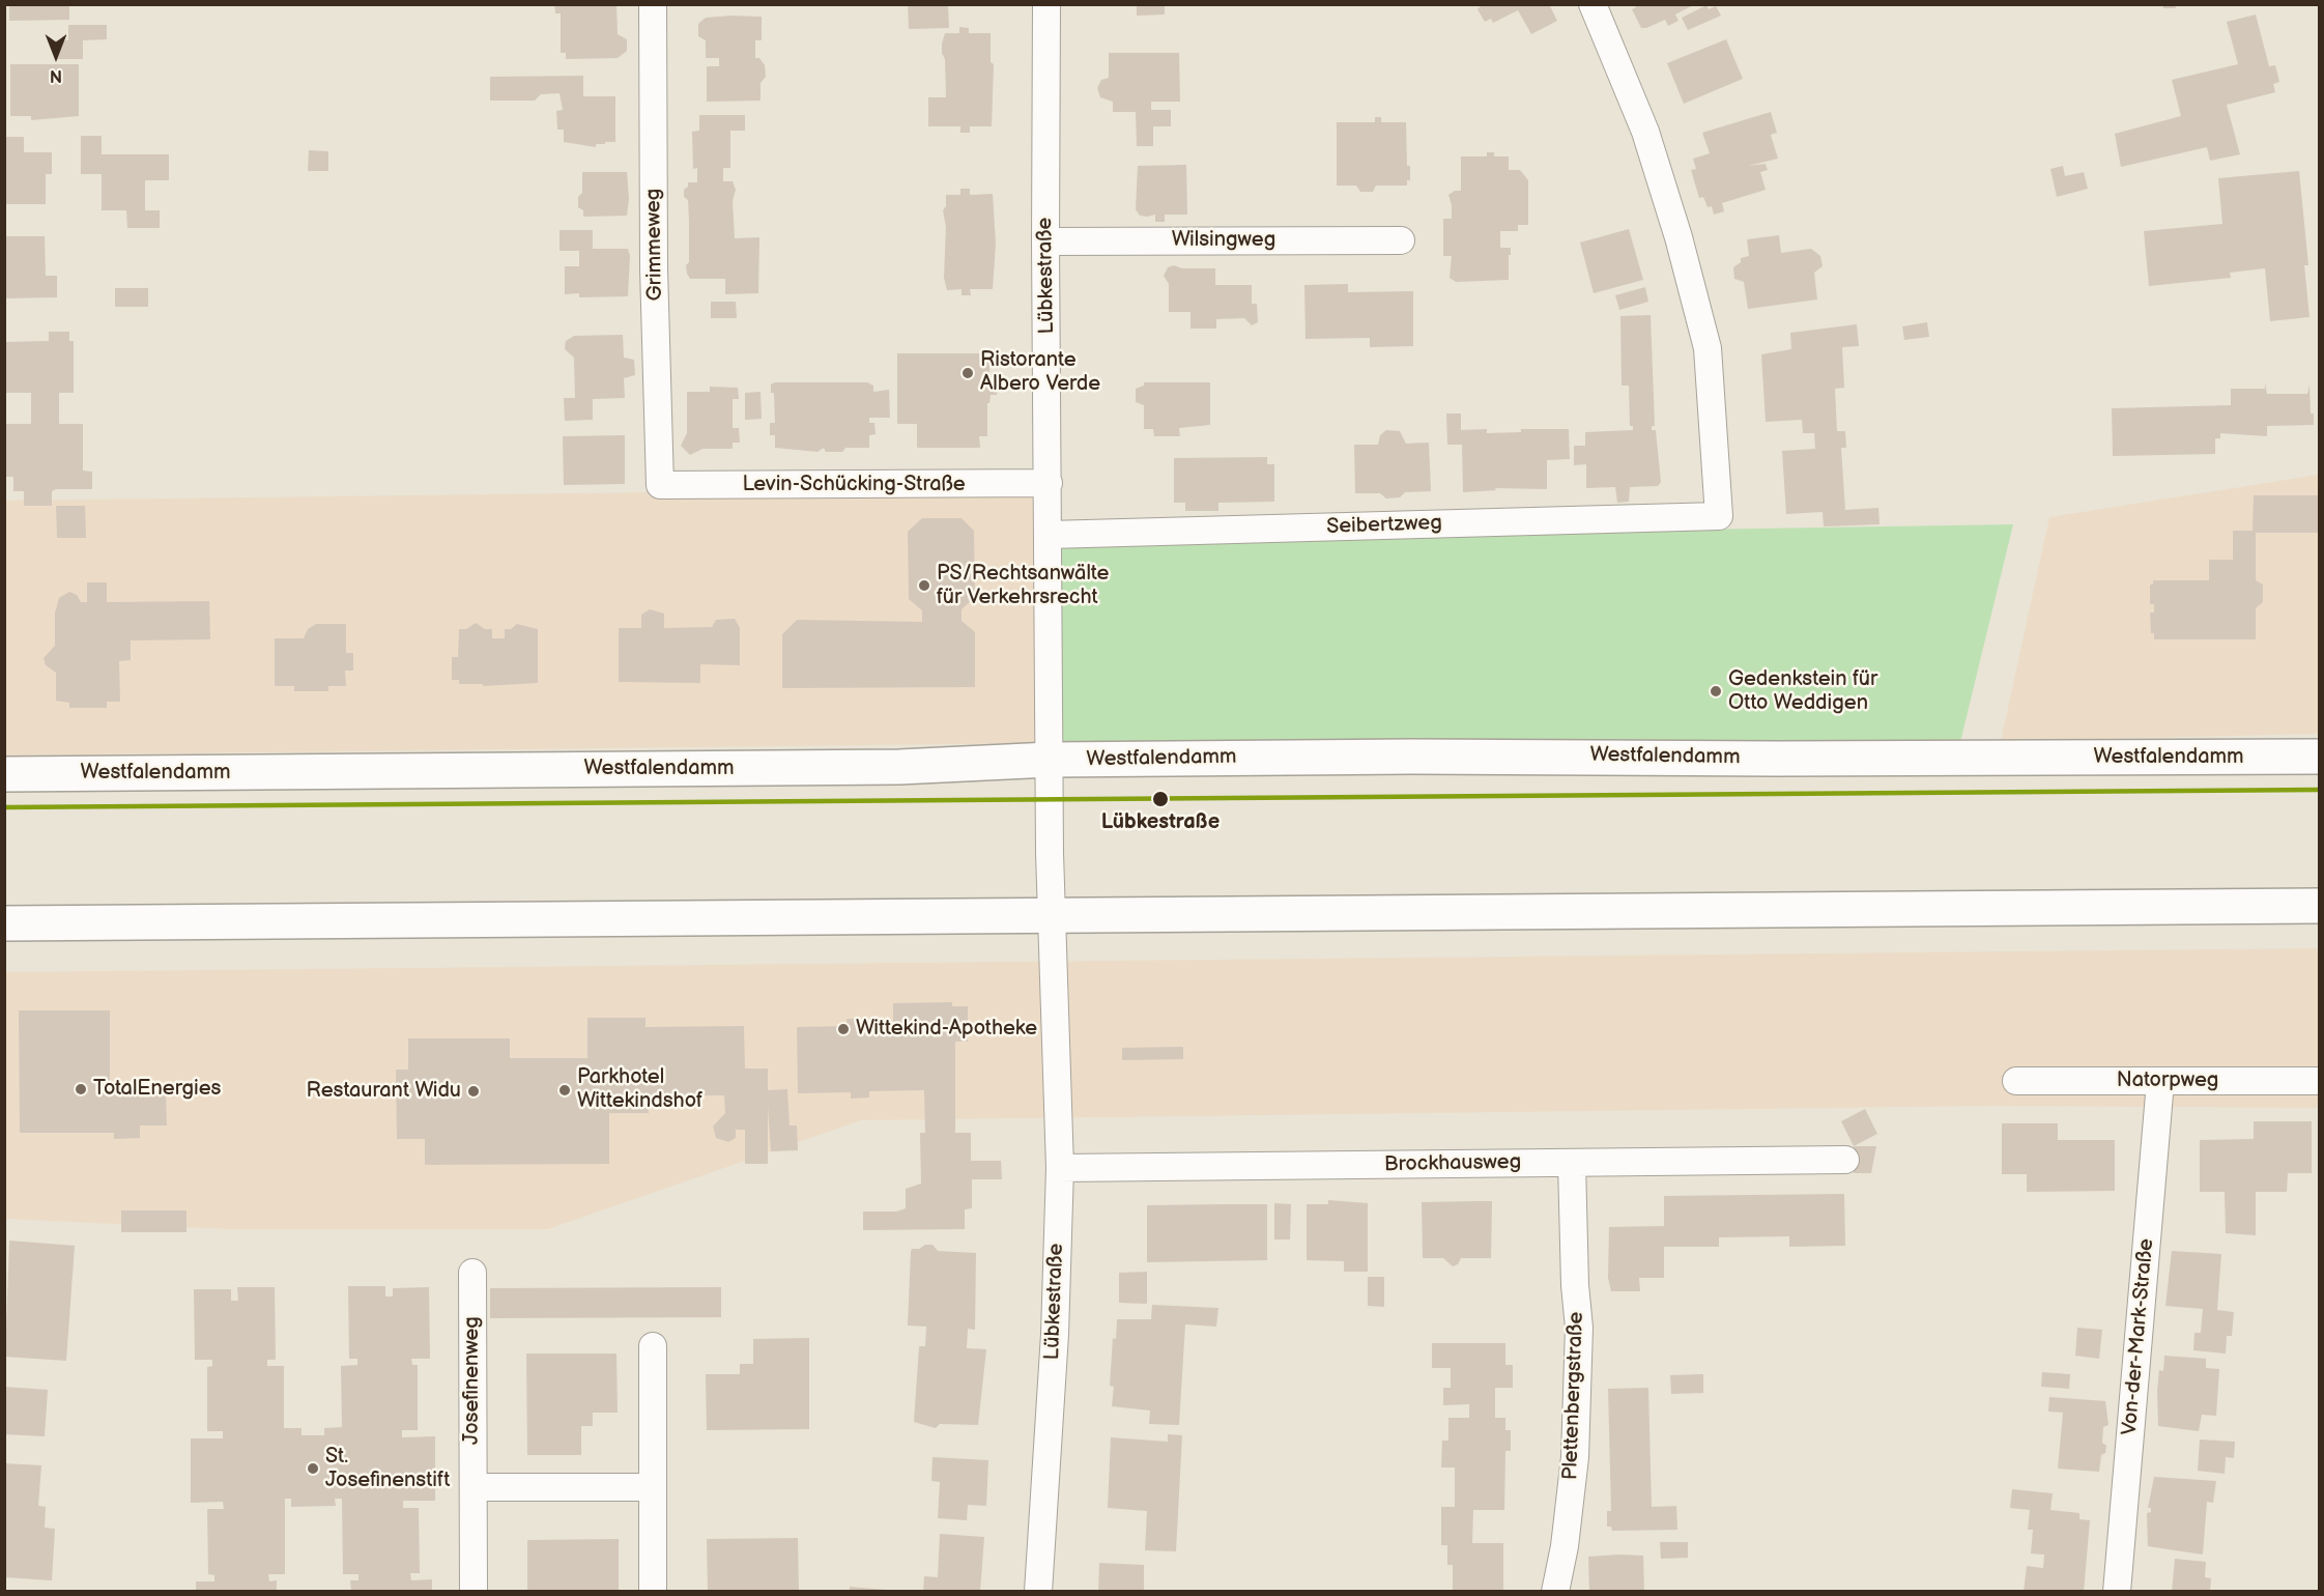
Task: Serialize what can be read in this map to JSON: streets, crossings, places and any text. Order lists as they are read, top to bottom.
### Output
{
  "streets": {
    "main road": ["Westfalendamm"],
    "street": [
      "Wilsingweg",
      "Grimmeweg",
      "Lübkestraße",
      "Levin-Schücking-Straße",
      "Seibertzweg",
      "Natorpweg",
      "Brockhausweg",
      "Von-der-Mark-Straße",
      "Josefinenweg",
      "Plettenbergstraße"
    ]
  },
  "crossings": [
    ["Wilsingweg", "Lübkestraße"],
    ["Grimmeweg", "Levin-Schücking-Straße"],
    ["Lübkestraße", "Levin-Schücking-Straße"],
    ["Lübkestraße", "Seibertzweg"],
    ["Lübkestraße", "Westfalendamm"],
    ["Lübkestraße", "Brockhausweg"],
    ["Natorpweg", "Von-der-Mark-Straße"],
    ["Brockhausweg", "Plettenbergstraße"]
  ],
  "places": [
    "Ristorante Albero Verde",
    "PS/Rechtsanwälte für Verkehrsrecht",
    "Gedenkstein für Otto Weddigen",
    "Lübkestraße",
    "Wittekind-Apotheke",
    "TotalEnergies",
    "Parkhotel Wittekindshof",
    "Restaurant Widu",
    "St. Josefinenstift"
  ],
  "north": "bottom"
}
